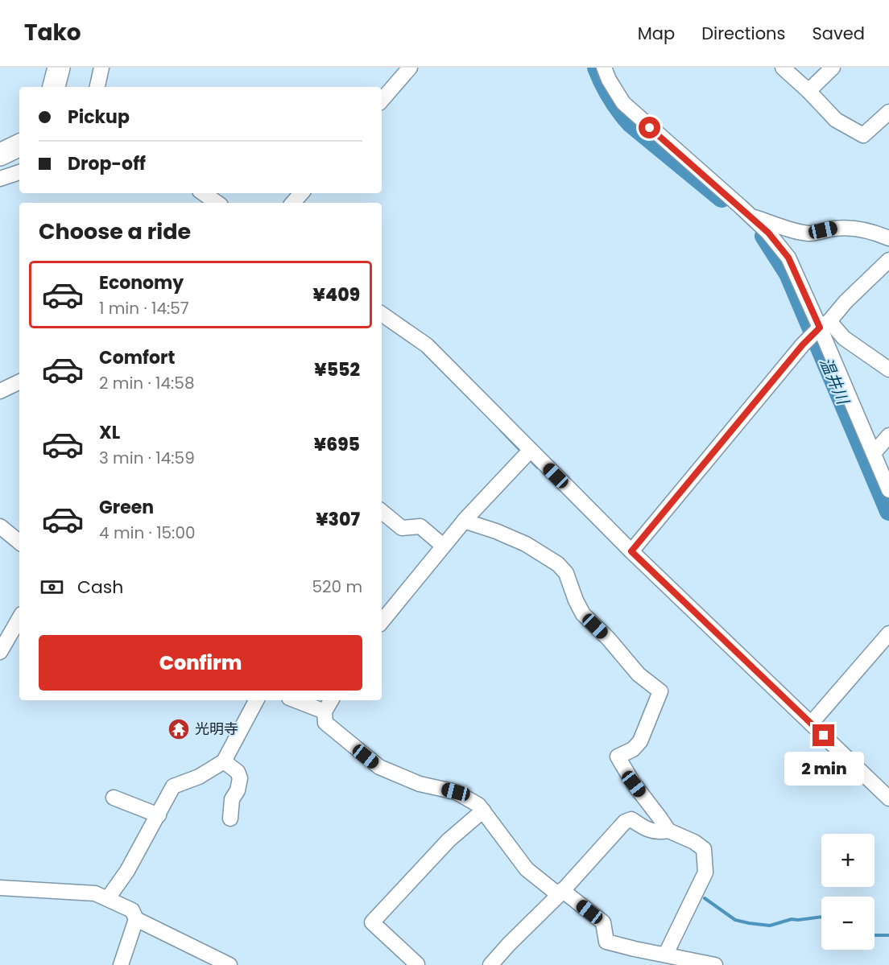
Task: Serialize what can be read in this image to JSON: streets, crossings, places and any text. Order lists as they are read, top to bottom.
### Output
{
  "water": ["温井川"],
  "places": {
    "temple": ["光明寺"]
  },
  "page": {
    "header": "Tako",
    "nav": ["Map", "Directions", "Saved"],
    "banner": ["Pickup", "Drop-off"],
    "heading": "Choose a ride",
    "list": [
      {
        "name": "Economy",
        "note": "1 min · 14:57",
        "value": "¥409"
      },
      {
        "name": "Comfort",
        "note": "2 min · 14:58",
        "value": "¥552"
      },
      {
        "name": "XL",
        "note": "3 min · 14:59",
        "value": "¥695"
      },
      {
        "name": "Green",
        "note": "4 min · 15:00",
        "value": "¥307"
      }
    ],
    "pay": ["Cash", "520 m"],
    "buttons": "Confirm",
    "bubble": "2 min",
    "map_buttons": ["+", "−"]
  }
}
